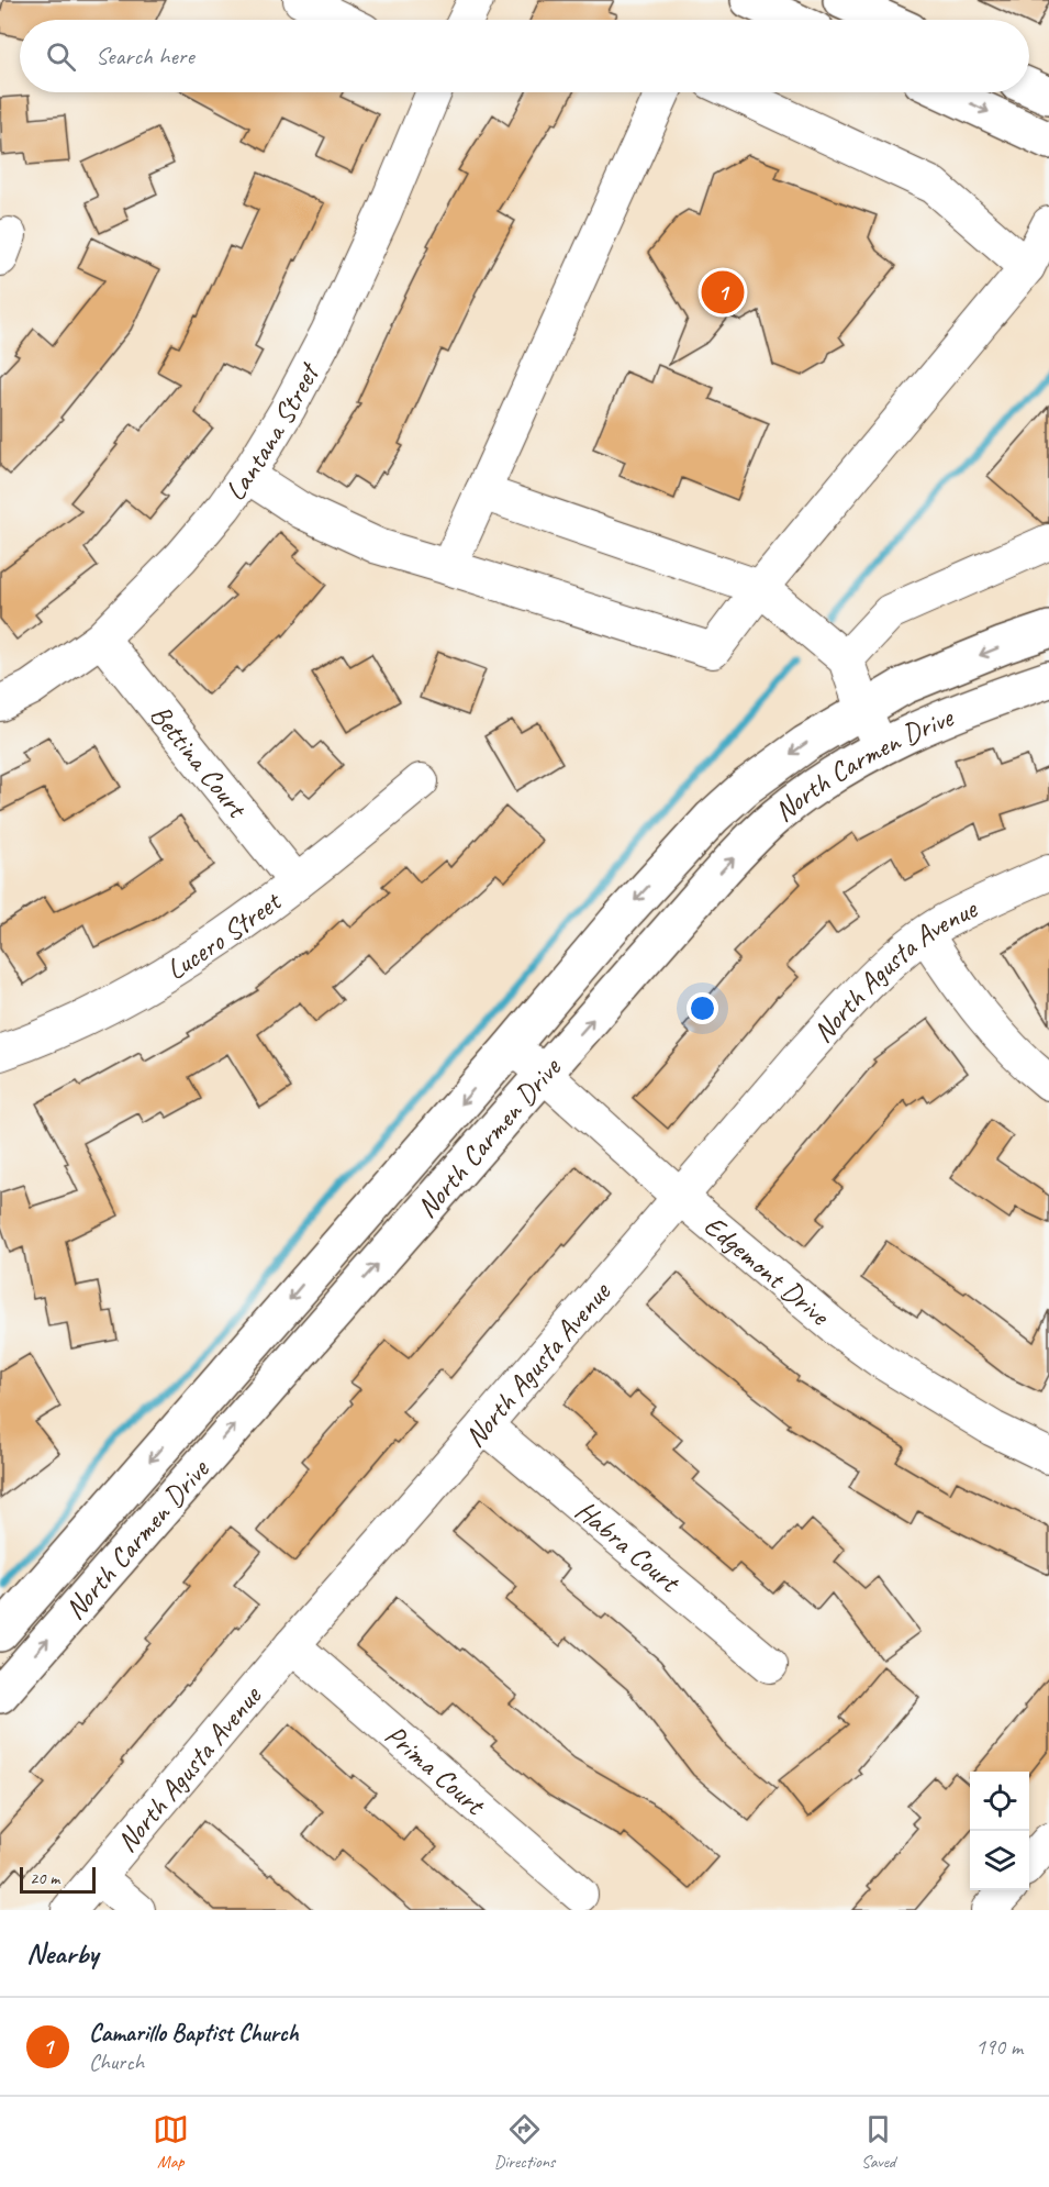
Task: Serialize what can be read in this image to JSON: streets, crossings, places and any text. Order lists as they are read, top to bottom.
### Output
{
  "streets": {
    "main road": ["North Carmen Drive"],
    "street": [
      "Lantana Street",
      "Bettina Court",
      "Lucero Street",
      "North Agusta Avenue",
      "Edgemont Drive",
      "Habra Court",
      "Prima Court"
    ]
  },
  "crossings": [
    ["Lantana Street", "Bettina Court"],
    ["Bettina Court", "Lucero Street"],
    ["North Carmen Drive", "Edgemont Drive"],
    ["North Agusta Avenue", "Edgemont Drive"],
    ["North Agusta Avenue", "Habra Court"],
    ["North Agusta Avenue", "Prima Court"]
  ],
  "scale_bar": "20 m",
  "page": {
    "search": "Search here",
    "pins": "1",
    "scale": "20 m",
    "heading": "Nearby",
    "list": [
      {
        "mark": "1",
        "name": "Camarillo Baptist Church",
        "note": "Church",
        "value": "190 m"
      }
    ],
    "nav": ["Map", "Directions", "Saved"]
  }
}
